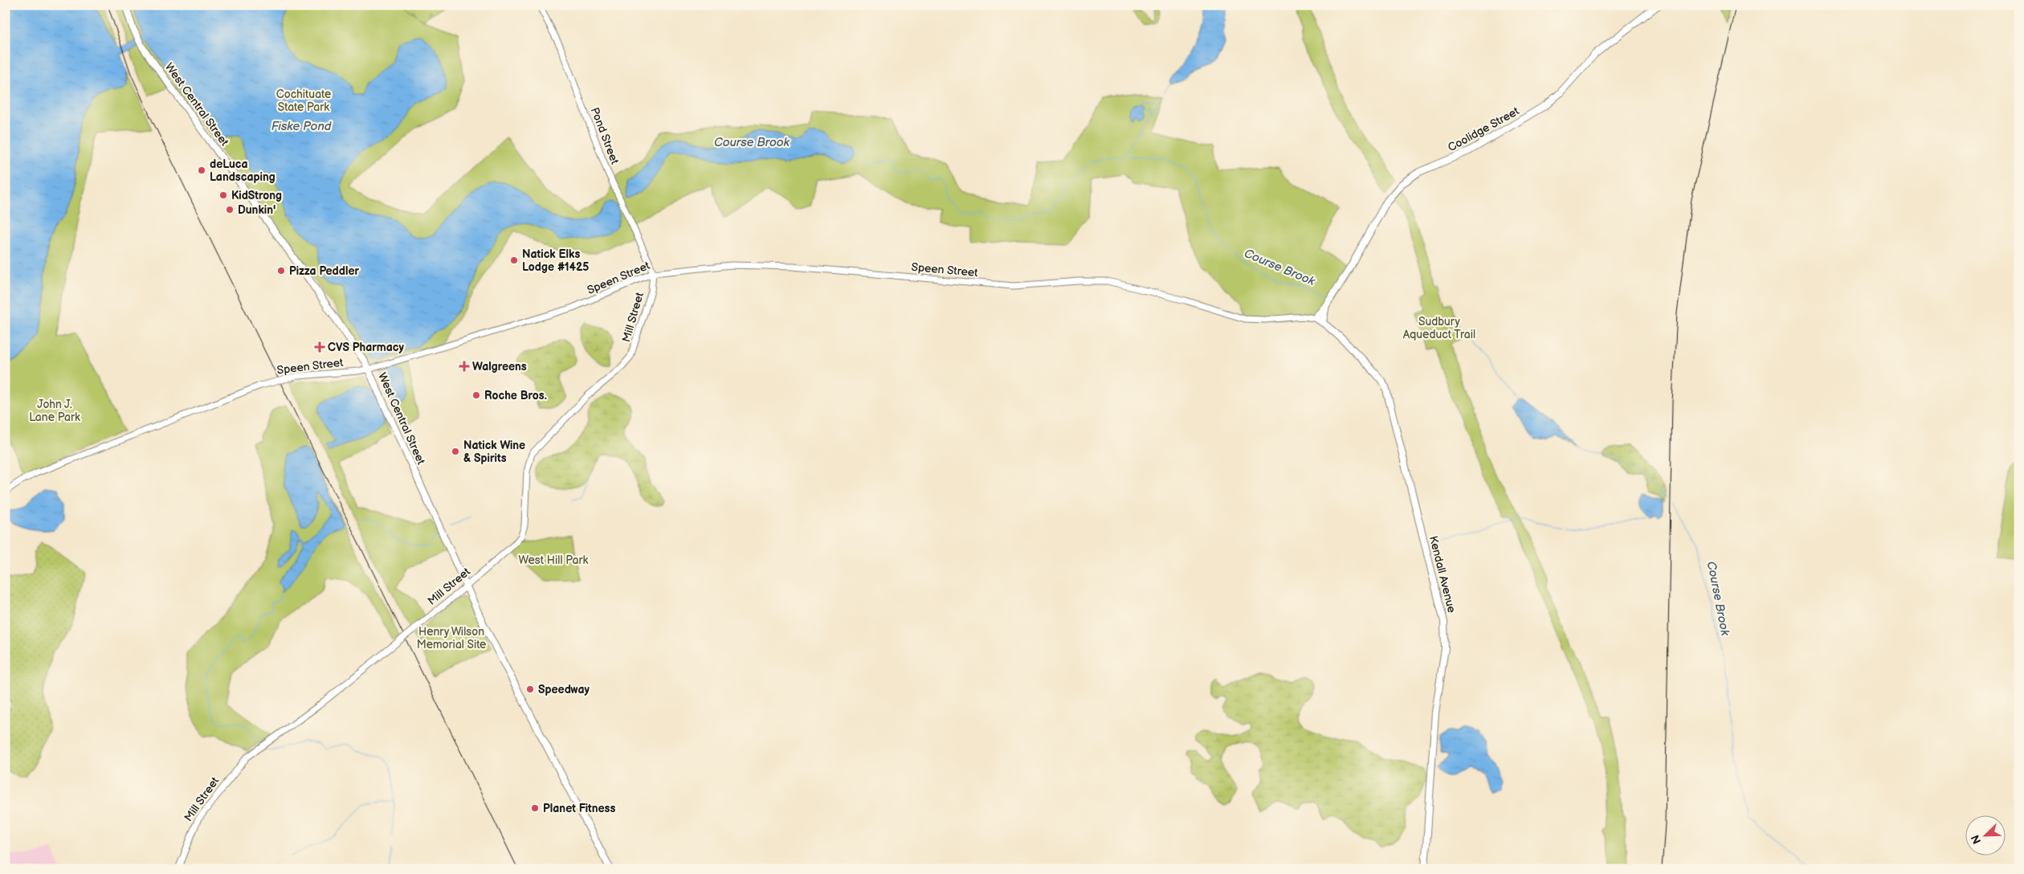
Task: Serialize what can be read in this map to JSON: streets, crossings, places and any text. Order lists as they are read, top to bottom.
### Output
{
  "streets": {
    "main road": ["West Central Street", "Coolidge Street", "Kendall Avenue"],
    "street": ["Pond Street", "Speen Street", "Mill Street"]
  },
  "crossings": [
    ["West Central Street", "Speen Street"],
    ["West Central Street", "Mill Street"],
    ["Coolidge Street", "Speen Street"],
    ["Coolidge Street", "Kendall Avenue"],
    ["Pond Street", "Speen Street"],
    ["Pond Street", "Mill Street"],
    ["Speen Street", "Mill Street"],
    ["Speen Street", "Kendall Avenue"]
  ],
  "water": ["Fiske Pond", "Course Brook"],
  "parks": [
    "Cochituate State Park",
    "Sudbury Aqueduct Trail",
    "John J. Lane Park",
    "West Hill Park",
    "Henry Wilson Memorial Site"
  ],
  "places": {
    "other": [
      "deLuca Landscaping",
      "KidStrong",
      "Dunkin'",
      "Natick Elks Lodge #1425",
      "Pizza Peddler",
      "Roche Bros.",
      "Natick Wine & Spirits",
      "Speedway",
      "Planet Fitness"
    ],
    "health": ["CVS Pharmacy", "Walgreens"]
  },
  "north": "bottom left"
}
